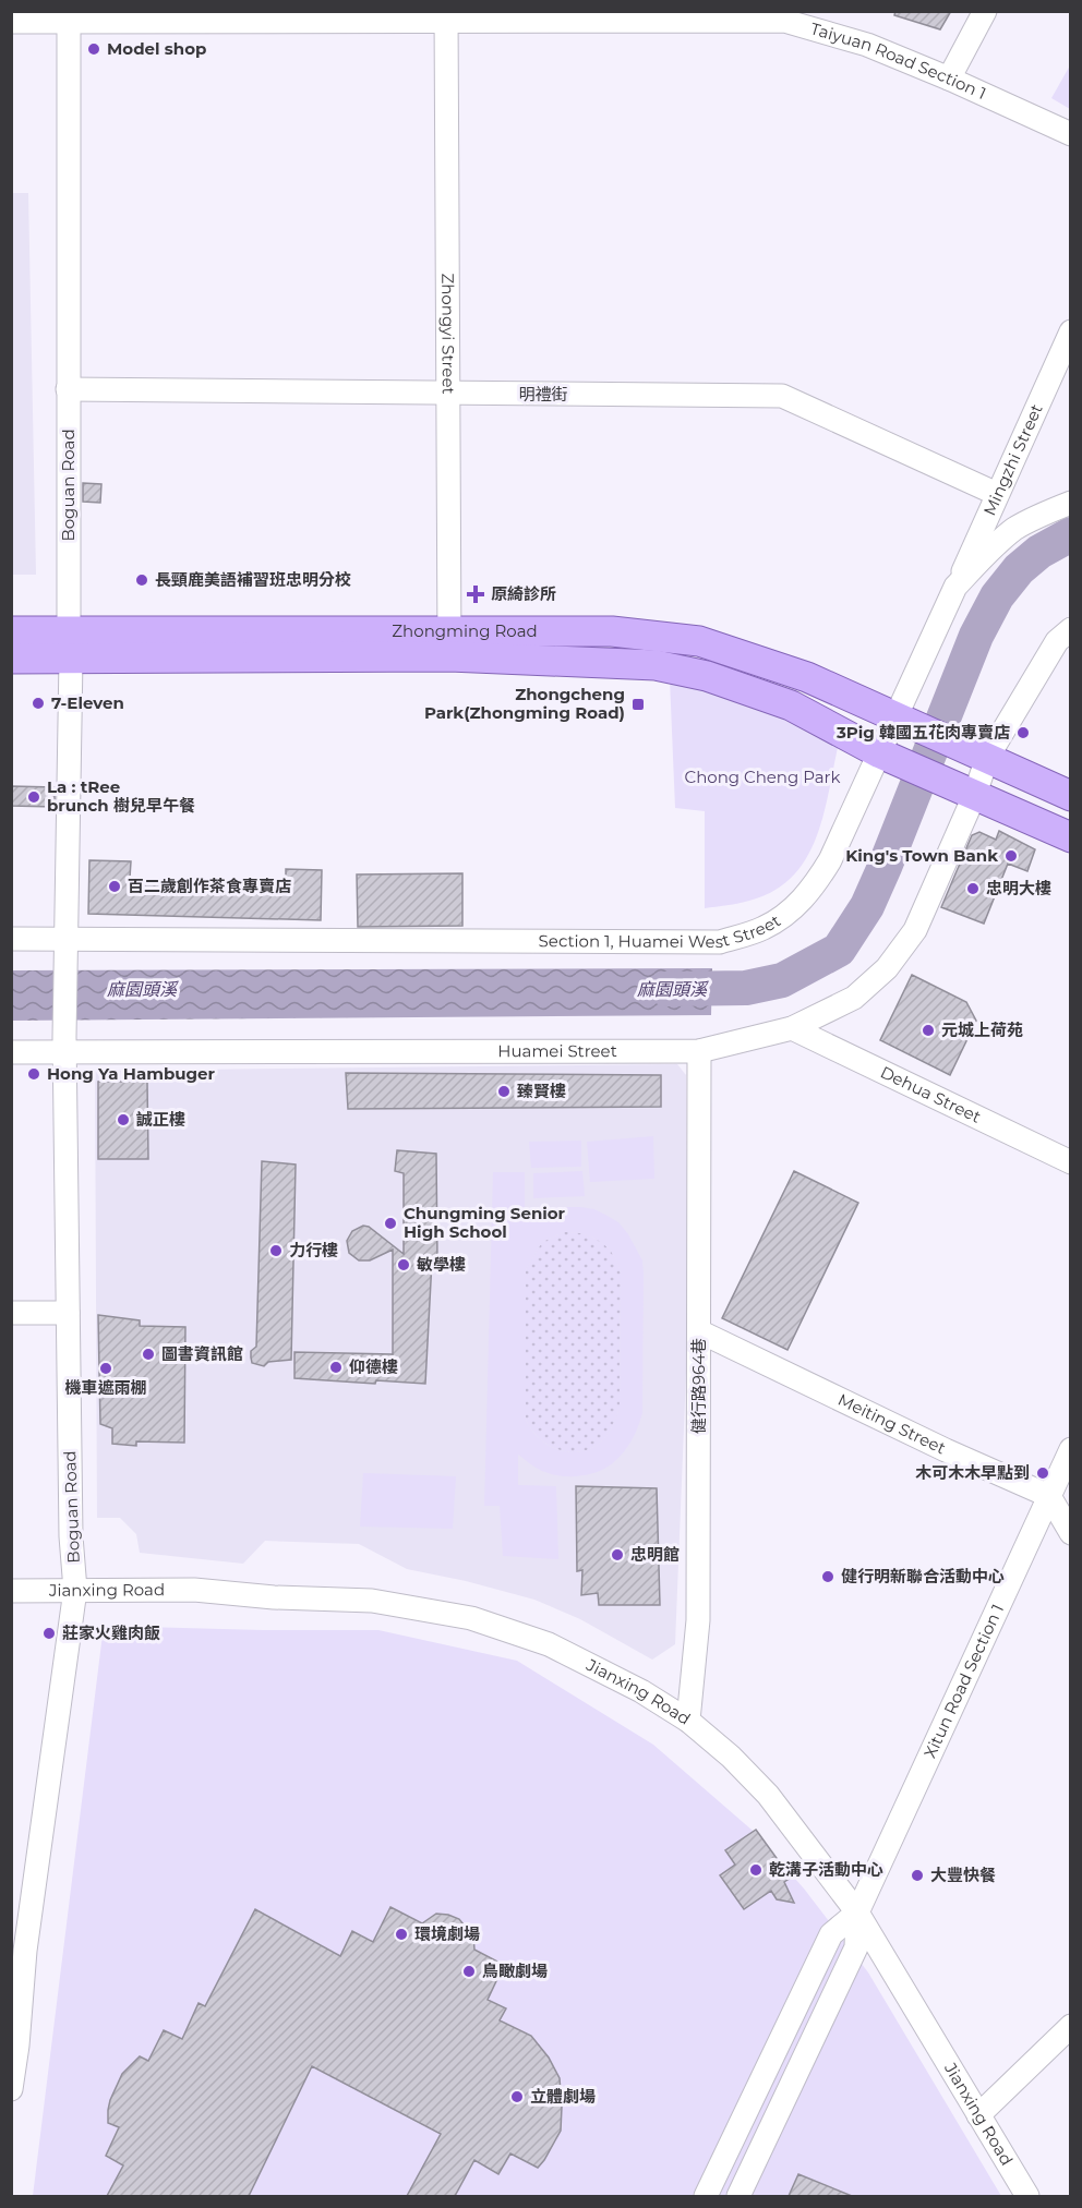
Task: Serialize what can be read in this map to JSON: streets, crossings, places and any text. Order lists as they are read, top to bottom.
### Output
{
  "streets": {
    "main road": ["Zhongming Road"],
    "street": [
      "Taiyuan Road Section 1",
      "Zhongyi Street",
      "明禮街",
      "Mingzhi Street",
      "Boguan Road",
      "Section 1, Huamei West Street",
      "Huamei Street",
      "Dehua Street",
      "健行路964巷",
      "Meiting Street",
      "Jianxing Road",
      "Xitun Road Section 1"
    ]
  },
  "crossings": [
    ["Taiyuan Road Section 1", "Zhongyi Street"],
    ["Taiyuan Road Section 1", "Boguan Road"],
    ["Zhongyi Street", "明禮街"],
    ["Zhongyi Street", "Zhongming Road"],
    ["明禮街", "Mingzhi Street"],
    ["明禮街", "Boguan Road"],
    ["Mingzhi Street", "Section 1, Huamei West Street"],
    ["Boguan Road", "Zhongming Road"],
    ["Boguan Road", "Section 1, Huamei West Street"],
    ["Boguan Road", "Huamei Street"],
    ["Boguan Road", "Jianxing Road"],
    ["Zhongming Road", "Section 1, Huamei West Street"],
    ["Zhongming Road", "Huamei Street"],
    ["Huamei Street", "Dehua Street"],
    ["Huamei Street", "健行路964巷"],
    ["健行路964巷", "Meiting Street"],
    ["健行路964巷", "Jianxing Road"],
    ["Meiting Street", "Xitun Road Section 1"],
    ["Jianxing Road", "Xitun Road Section 1"]
  ],
  "water": ["麻園頭溪"],
  "parks": ["Chong Cheng Park"],
  "places": {
    "other": [
      "Model shop",
      "長頸鹿美語補習班忠明分校",
      "7-Eleven",
      "3Pig 韓國五花肉專賣店",
      "La : tRee brunch 樹兒早午餐",
      "King's Town Bank",
      "百二歲創作茶食專賣店",
      "忠明大樓",
      "元城上荷苑",
      "Hong Ya Hambuger",
      "臻賢樓",
      "誠正樓",
      "Chungming Senior High School",
      "力行樓",
      "敏學樓",
      "圖書資訊館",
      "仰德樓",
      "機車遮雨棚",
      "木可木木早點到",
      "忠明館",
      "健行明新聯合活動中心",
      "莊家火雞肉飯",
      "乾溝子活動中心",
      "大豐快餐",
      "環境劇場",
      "鳥瞰劇場",
      "立體劇場"
    ],
    "health": ["原綺診所"],
    "transit": ["Zhongcheng Park(Zhongming Road)"]
  }
}
